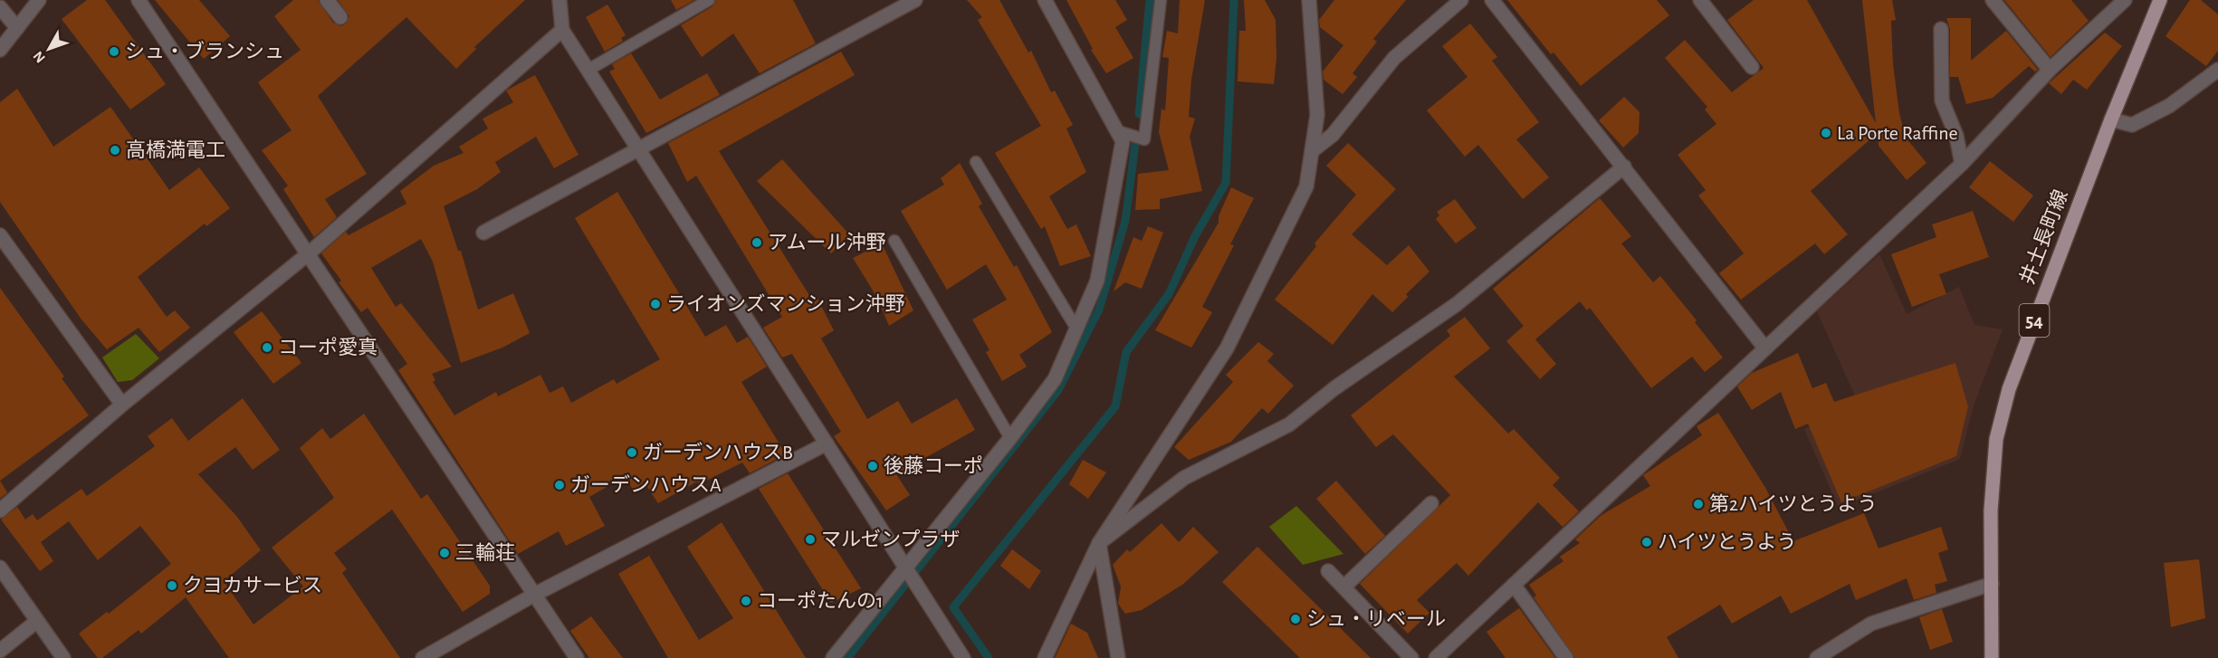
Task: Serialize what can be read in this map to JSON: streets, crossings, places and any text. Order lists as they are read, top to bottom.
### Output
{
  "streets": {
    "main road": ["井土長町線", "54"]
  },
  "places": [
    "シュ・ブランシュ",
    "La Porte Raffine",
    "高橋満電工",
    "アムール沖野",
    "ライオンズマンション沖野",
    "コーポ愛真",
    "ガーデンハウスB",
    "後藤コーポ",
    "ガーデンハウスA",
    "第2ハイツとうよう",
    "マルゼンプラザ",
    "ハイツとうよう",
    "三輪荘",
    "クヨカサービス",
    "コーポたんの1",
    "シュ・リベール"
  ],
  "north": "bottom left"
}
